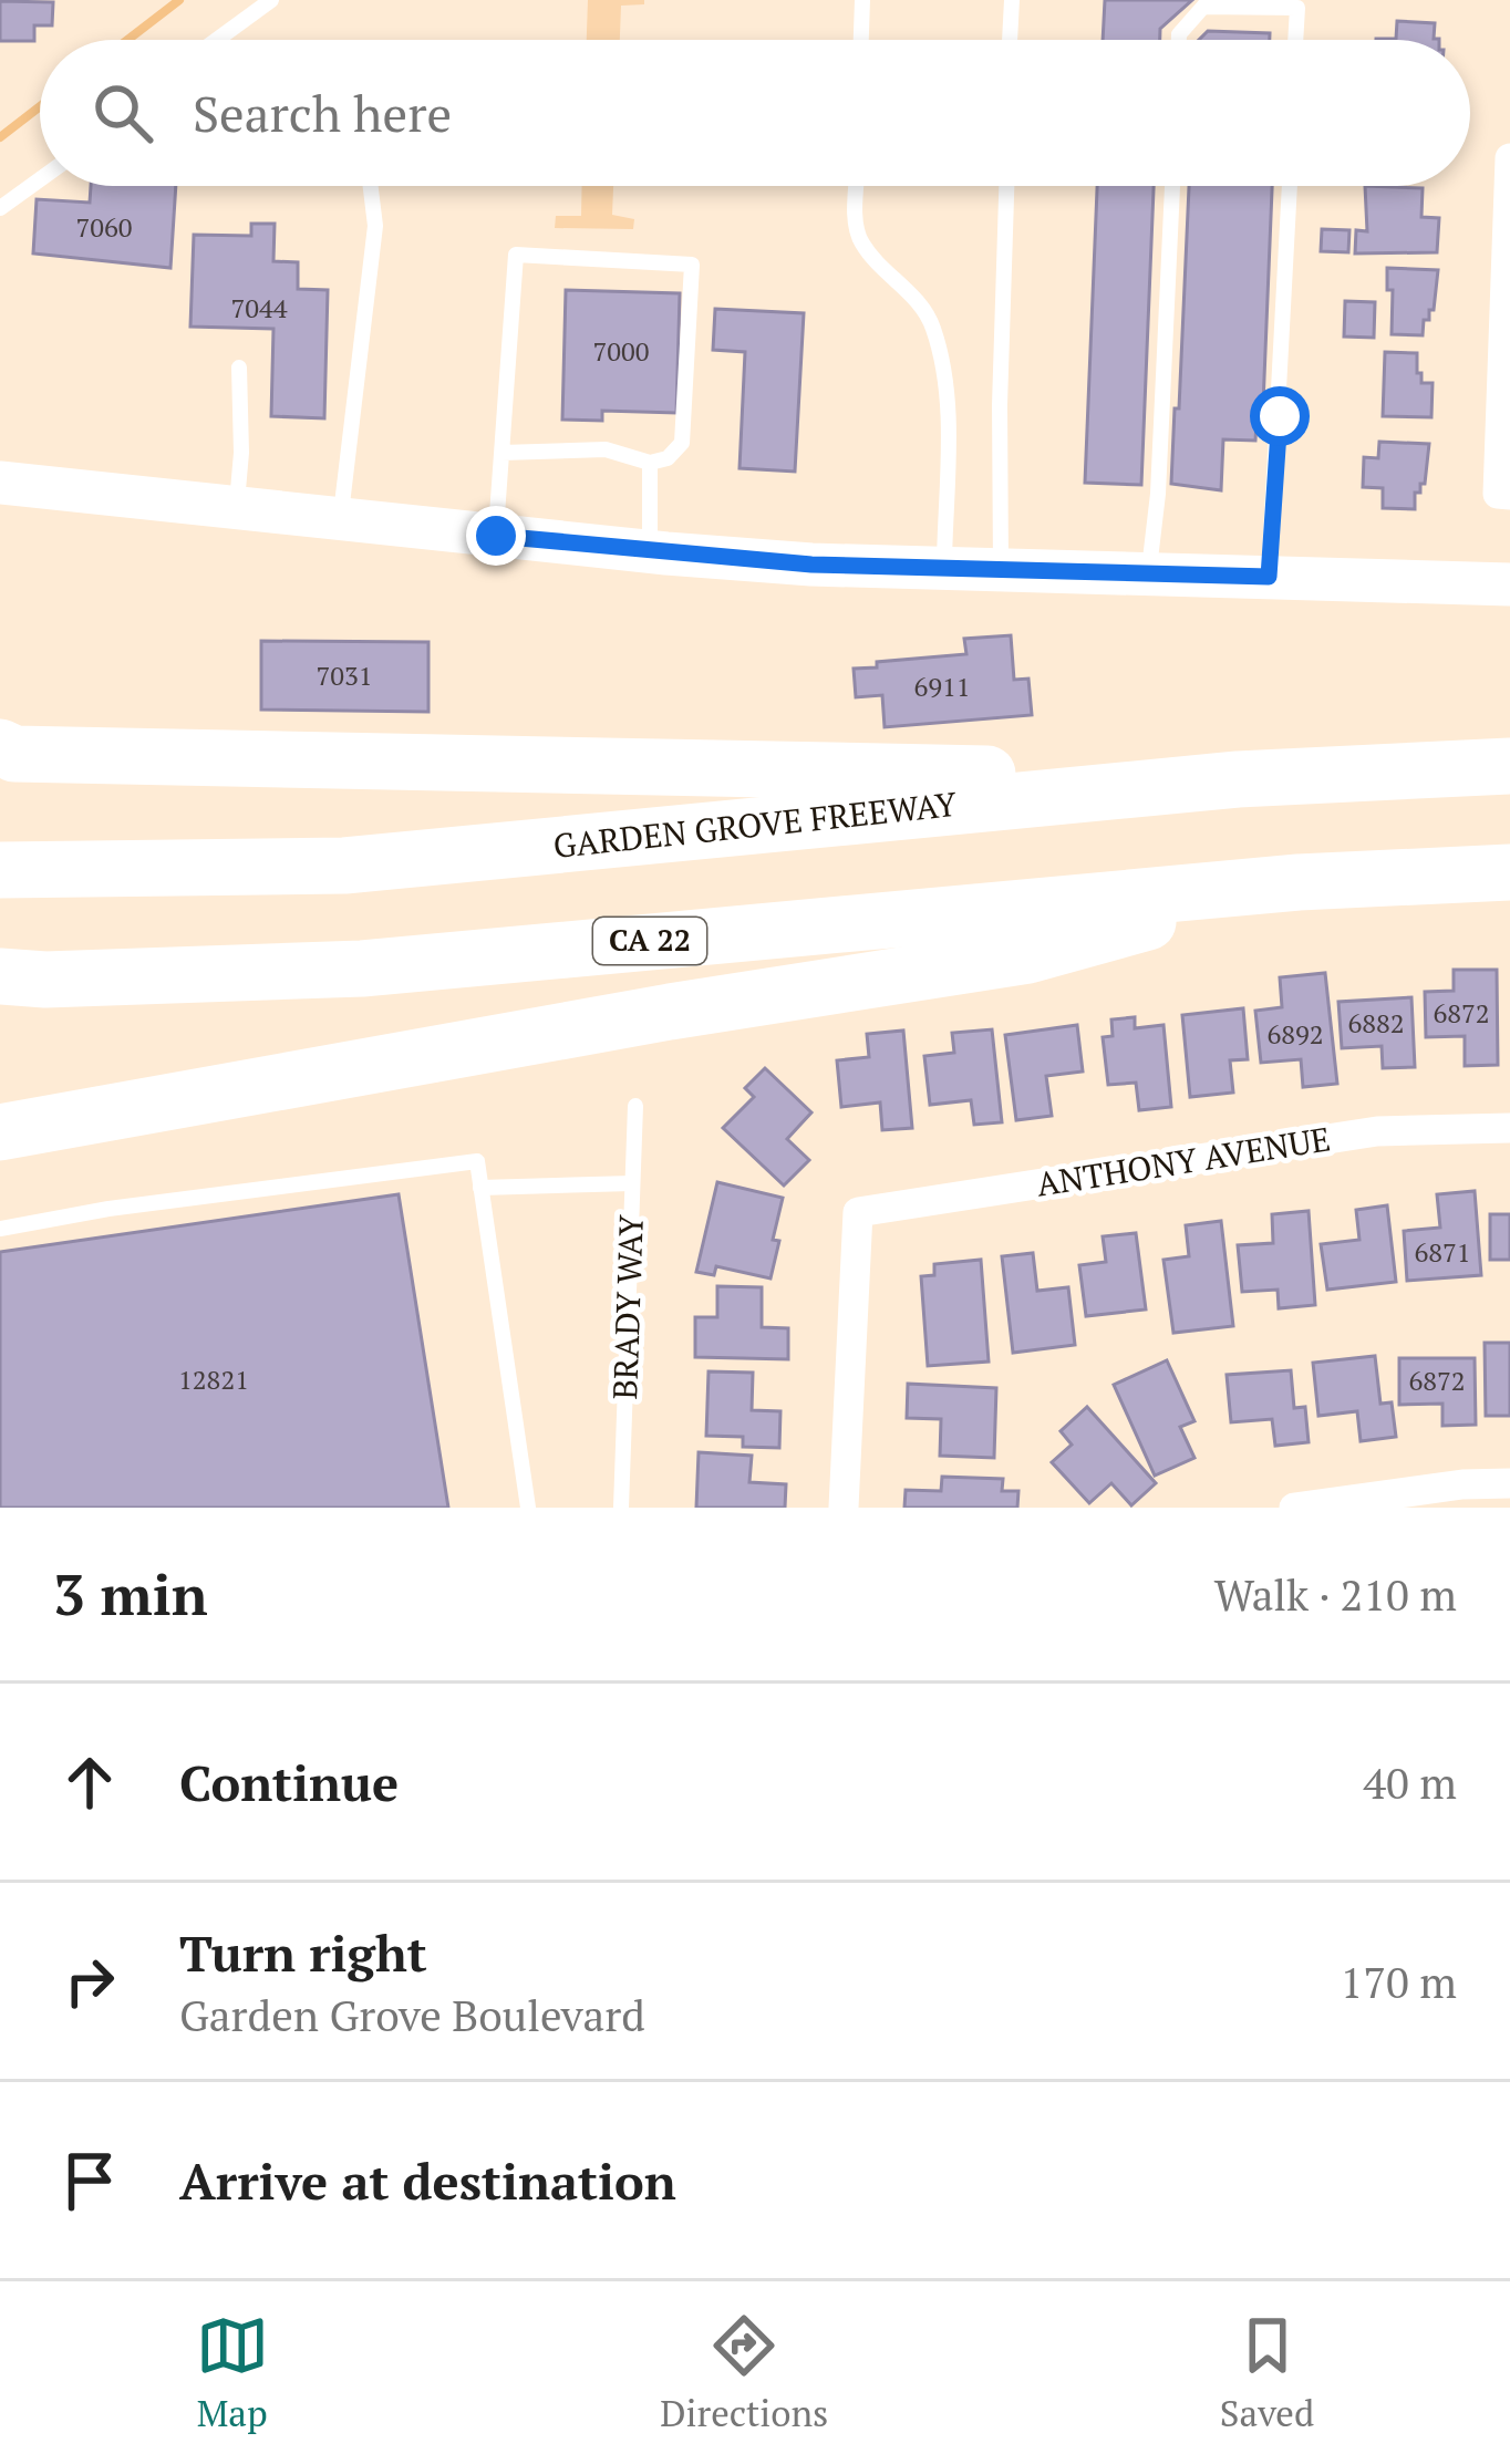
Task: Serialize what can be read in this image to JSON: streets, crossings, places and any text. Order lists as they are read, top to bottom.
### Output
{
  "streets": {
    "highway": ["GARDEN GROVE FREEWAY", "CA 22"],
    "street": ["ANTHONY AVENUE"],
    "lane": ["BRADY WAY"]
  },
  "house_numbers": [
    "7060",
    "7044",
    "7000",
    "7031",
    "6911",
    "6872",
    "6882",
    "6892",
    "6871",
    "12821",
    "6872"
  ],
  "page": {
    "search": "Search here",
    "heading": ["3 min", "Walk · 210 m"],
    "list": [
      ["Continue", "40 m"],
      ["Turn right", "Garden Grove Boulevard", "170 m"],
      "Arrive at destination"
    ],
    "nav": ["Map", "Directions", "Saved"]
  }
}
